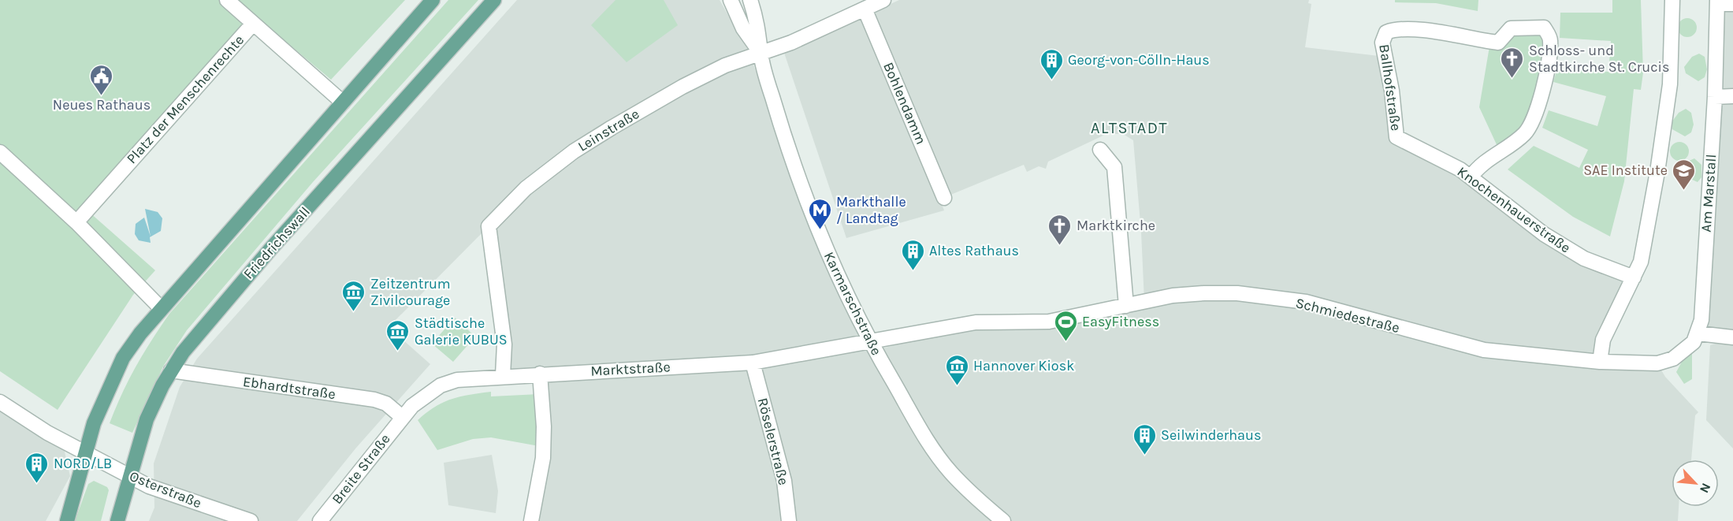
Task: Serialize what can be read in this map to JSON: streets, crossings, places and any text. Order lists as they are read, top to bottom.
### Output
{
  "streets": {
    "main road": ["Friedrichswall"],
    "street": [
      "Ballhofstraße",
      "Platz der Menschenrechte",
      "Bohlendamm",
      "Leinstraße",
      "Am Marstall",
      "Knochenhauerstraße",
      "Karmarschstraße",
      "Schmiedestraße",
      "Marktstraße",
      "Ebhardtstraße",
      "Röselerstraße",
      "Breite Straße",
      "Osterstraße"
    ]
  },
  "crossings": [
    ["Ballhofstraße", "Knochenhauerstraße"],
    ["Bohlendamm", "Leinstraße"],
    ["Leinstraße", "Karmarschstraße"],
    ["Leinstraße", "Marktstraße"],
    ["Am Marstall", "Schmiedestraße"],
    ["Friedrichswall", "Ebhardtstraße"],
    ["Friedrichswall", "Osterstraße"],
    ["Karmarschstraße", "Schmiedestraße"],
    ["Karmarschstraße", "Marktstraße"],
    ["Schmiedestraße", "Marktstraße"],
    ["Marktstraße", "Ebhardtstraße"],
    ["Marktstraße", "Röselerstraße"],
    ["Marktstraße", "Breite Straße"],
    ["Ebhardtstraße", "Breite Straße"]
  ],
  "districts": ["ALTSTADT"],
  "places": {
    "church": ["Schloss- und Stadtkirche St. Crucis", "Marktkirche"],
    "building": [
      "Georg-von-Cölln-Haus",
      "Altes Rathaus",
      "Seilwinderhaus",
      "NORD/LB"
    ],
    "public building": ["Neues Rathaus"],
    "school or university": ["SAE Institute"],
    "metro station": ["Markthalle / Landtag"],
    "museum": ["Zeitzentrum Zivilcourage", "Städtische Galerie KUBUS", "Hannover Kiosk"],
    "sports": ["EasyFitness"]
  },
  "north": "bottom right"
}
